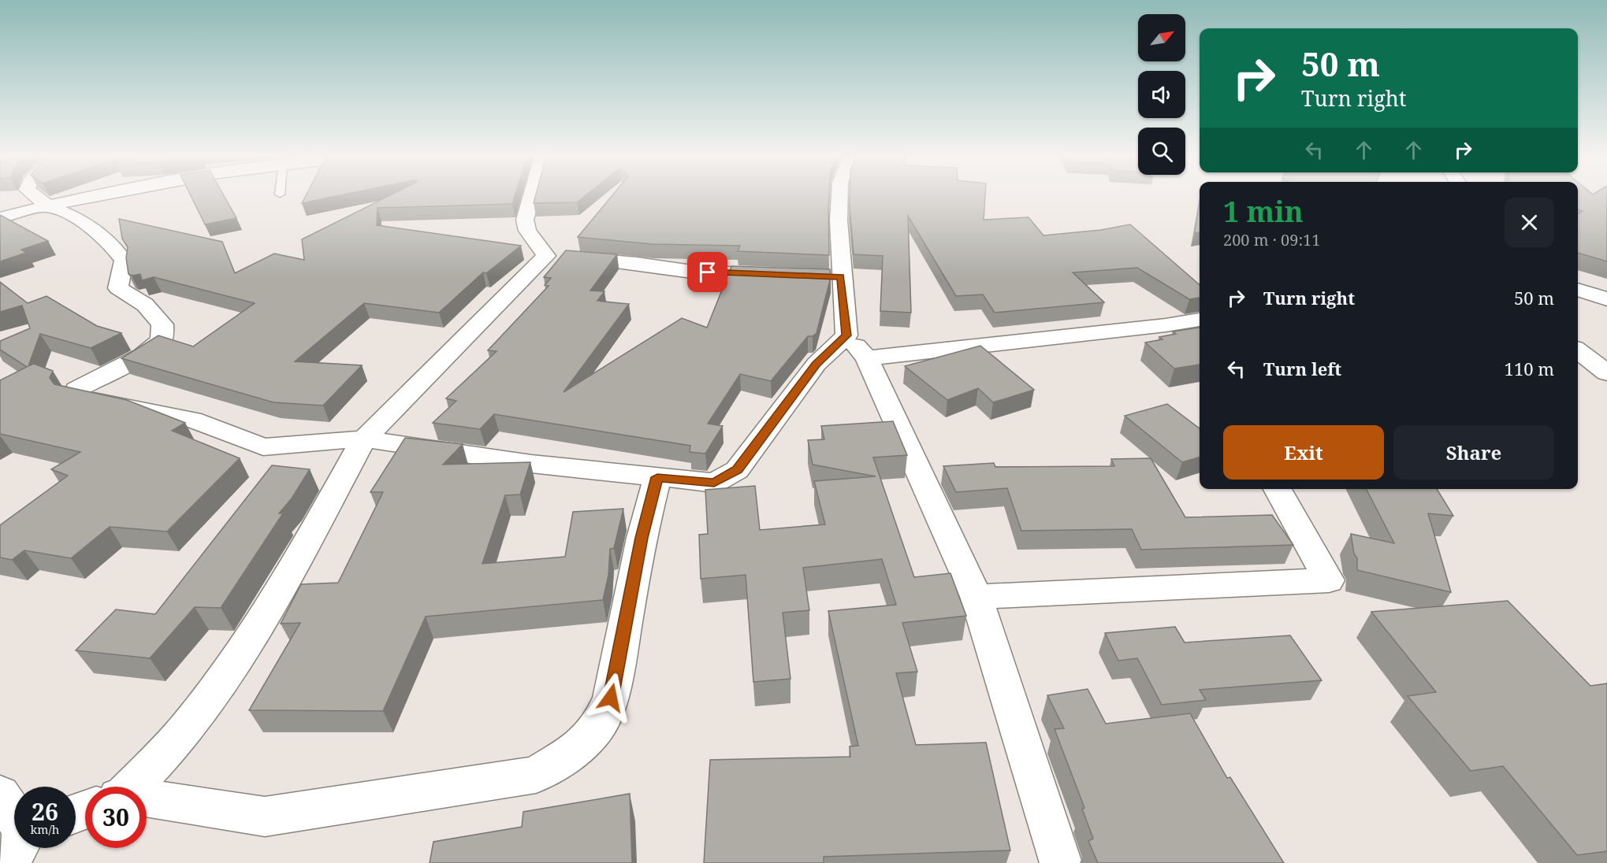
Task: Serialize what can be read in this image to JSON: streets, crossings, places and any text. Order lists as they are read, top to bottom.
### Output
{
  "north": "top right",
  "page": {
    "turn": ["50 m", "Turn right"],
    "heading": ["1 min", "200 m · 09:11"],
    "list": [
      {
        "name": "Turn right",
        "value": "50 m"
      },
      {
        "name": "Turn left",
        "value": "110 m"
      }
    ],
    "buttons": ["Exit", "Share"],
    "speed": "26 km/h",
    "limit": "30"
  }
}
